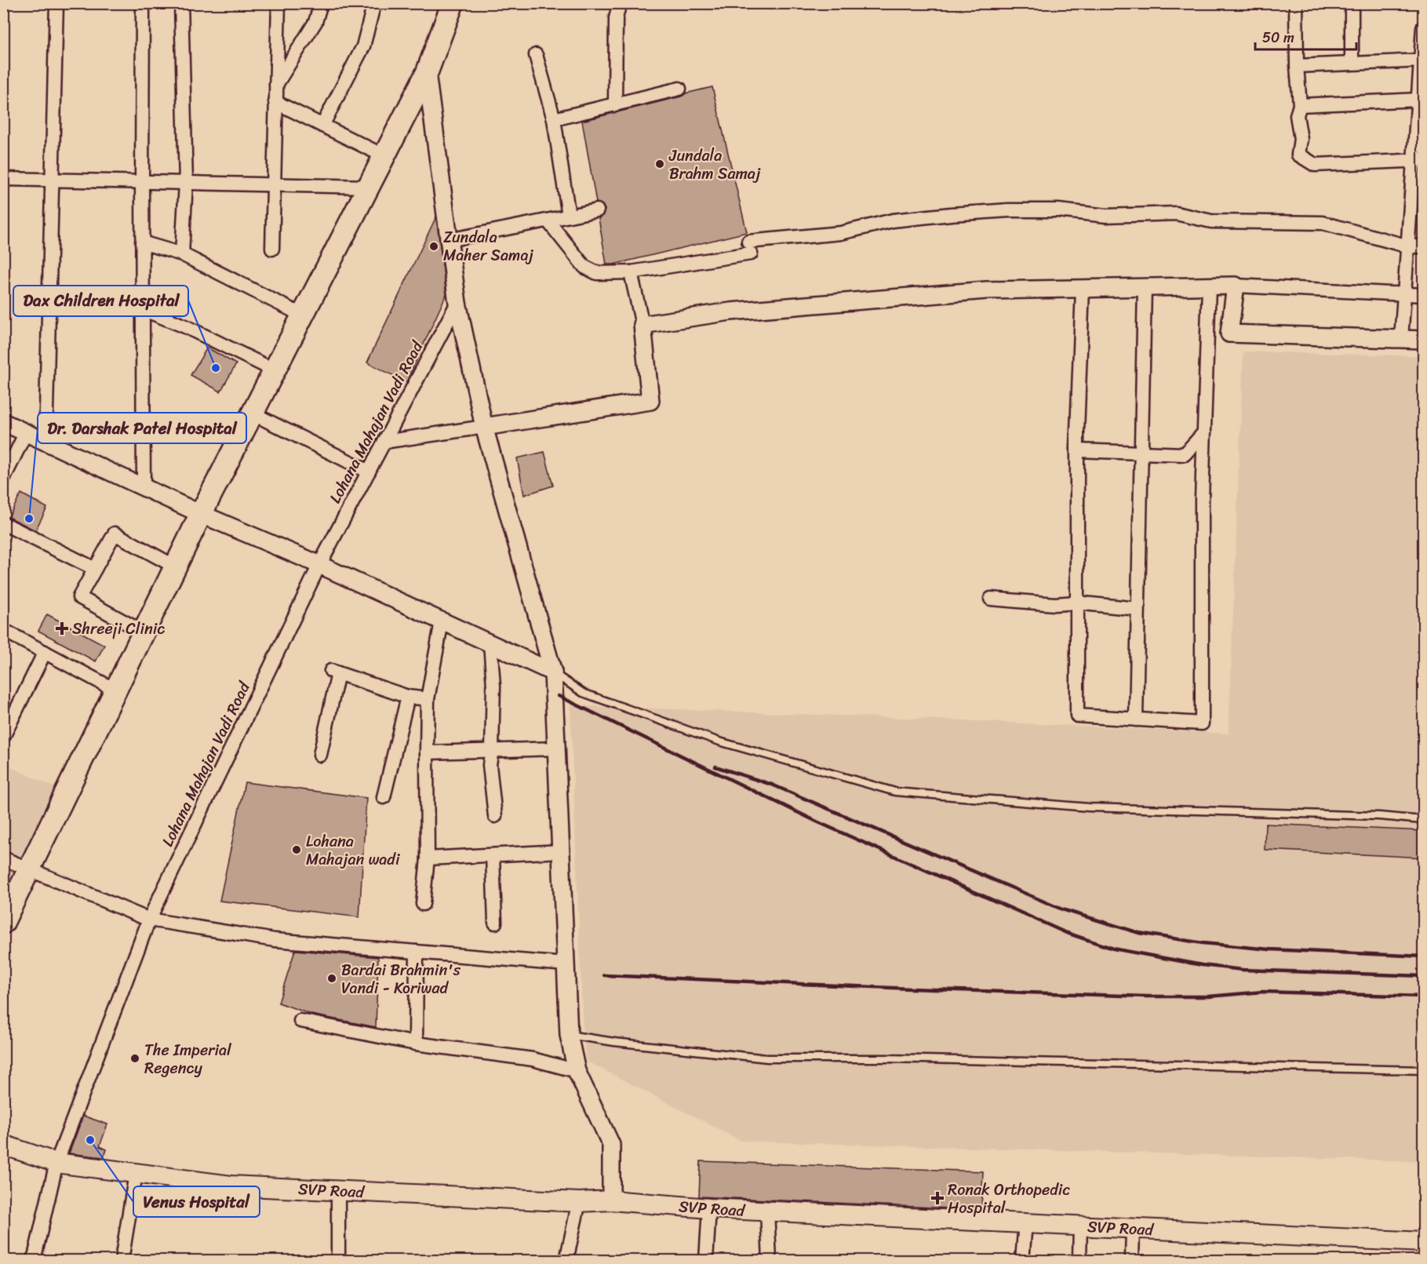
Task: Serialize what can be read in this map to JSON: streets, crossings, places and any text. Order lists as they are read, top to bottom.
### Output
{
  "streets": {
    "main road": ["SVP Road"],
    "street": ["Lohana Mahajan Vadi Road"]
  },
  "crossings": [
    ["Lohana Mahajan Vadi Road", "SVP Road"]
  ],
  "places": {
    "other": [
      "Jundala Brahm Samaj",
      "Zundala Maher Samaj",
      "Dax Children Hospital",
      "Dr. Darshak Patel Hospital",
      "Lohana Mahajan wadi",
      "Bardai Brahmin's Vandi - Koriwad",
      "The Imperial Regency",
      "Venus Hospital"
    ],
    "health": ["Shreeji Clinic", "Ronak Orthopedic Hospital"]
  },
  "scale_bar": "50 m"
}
